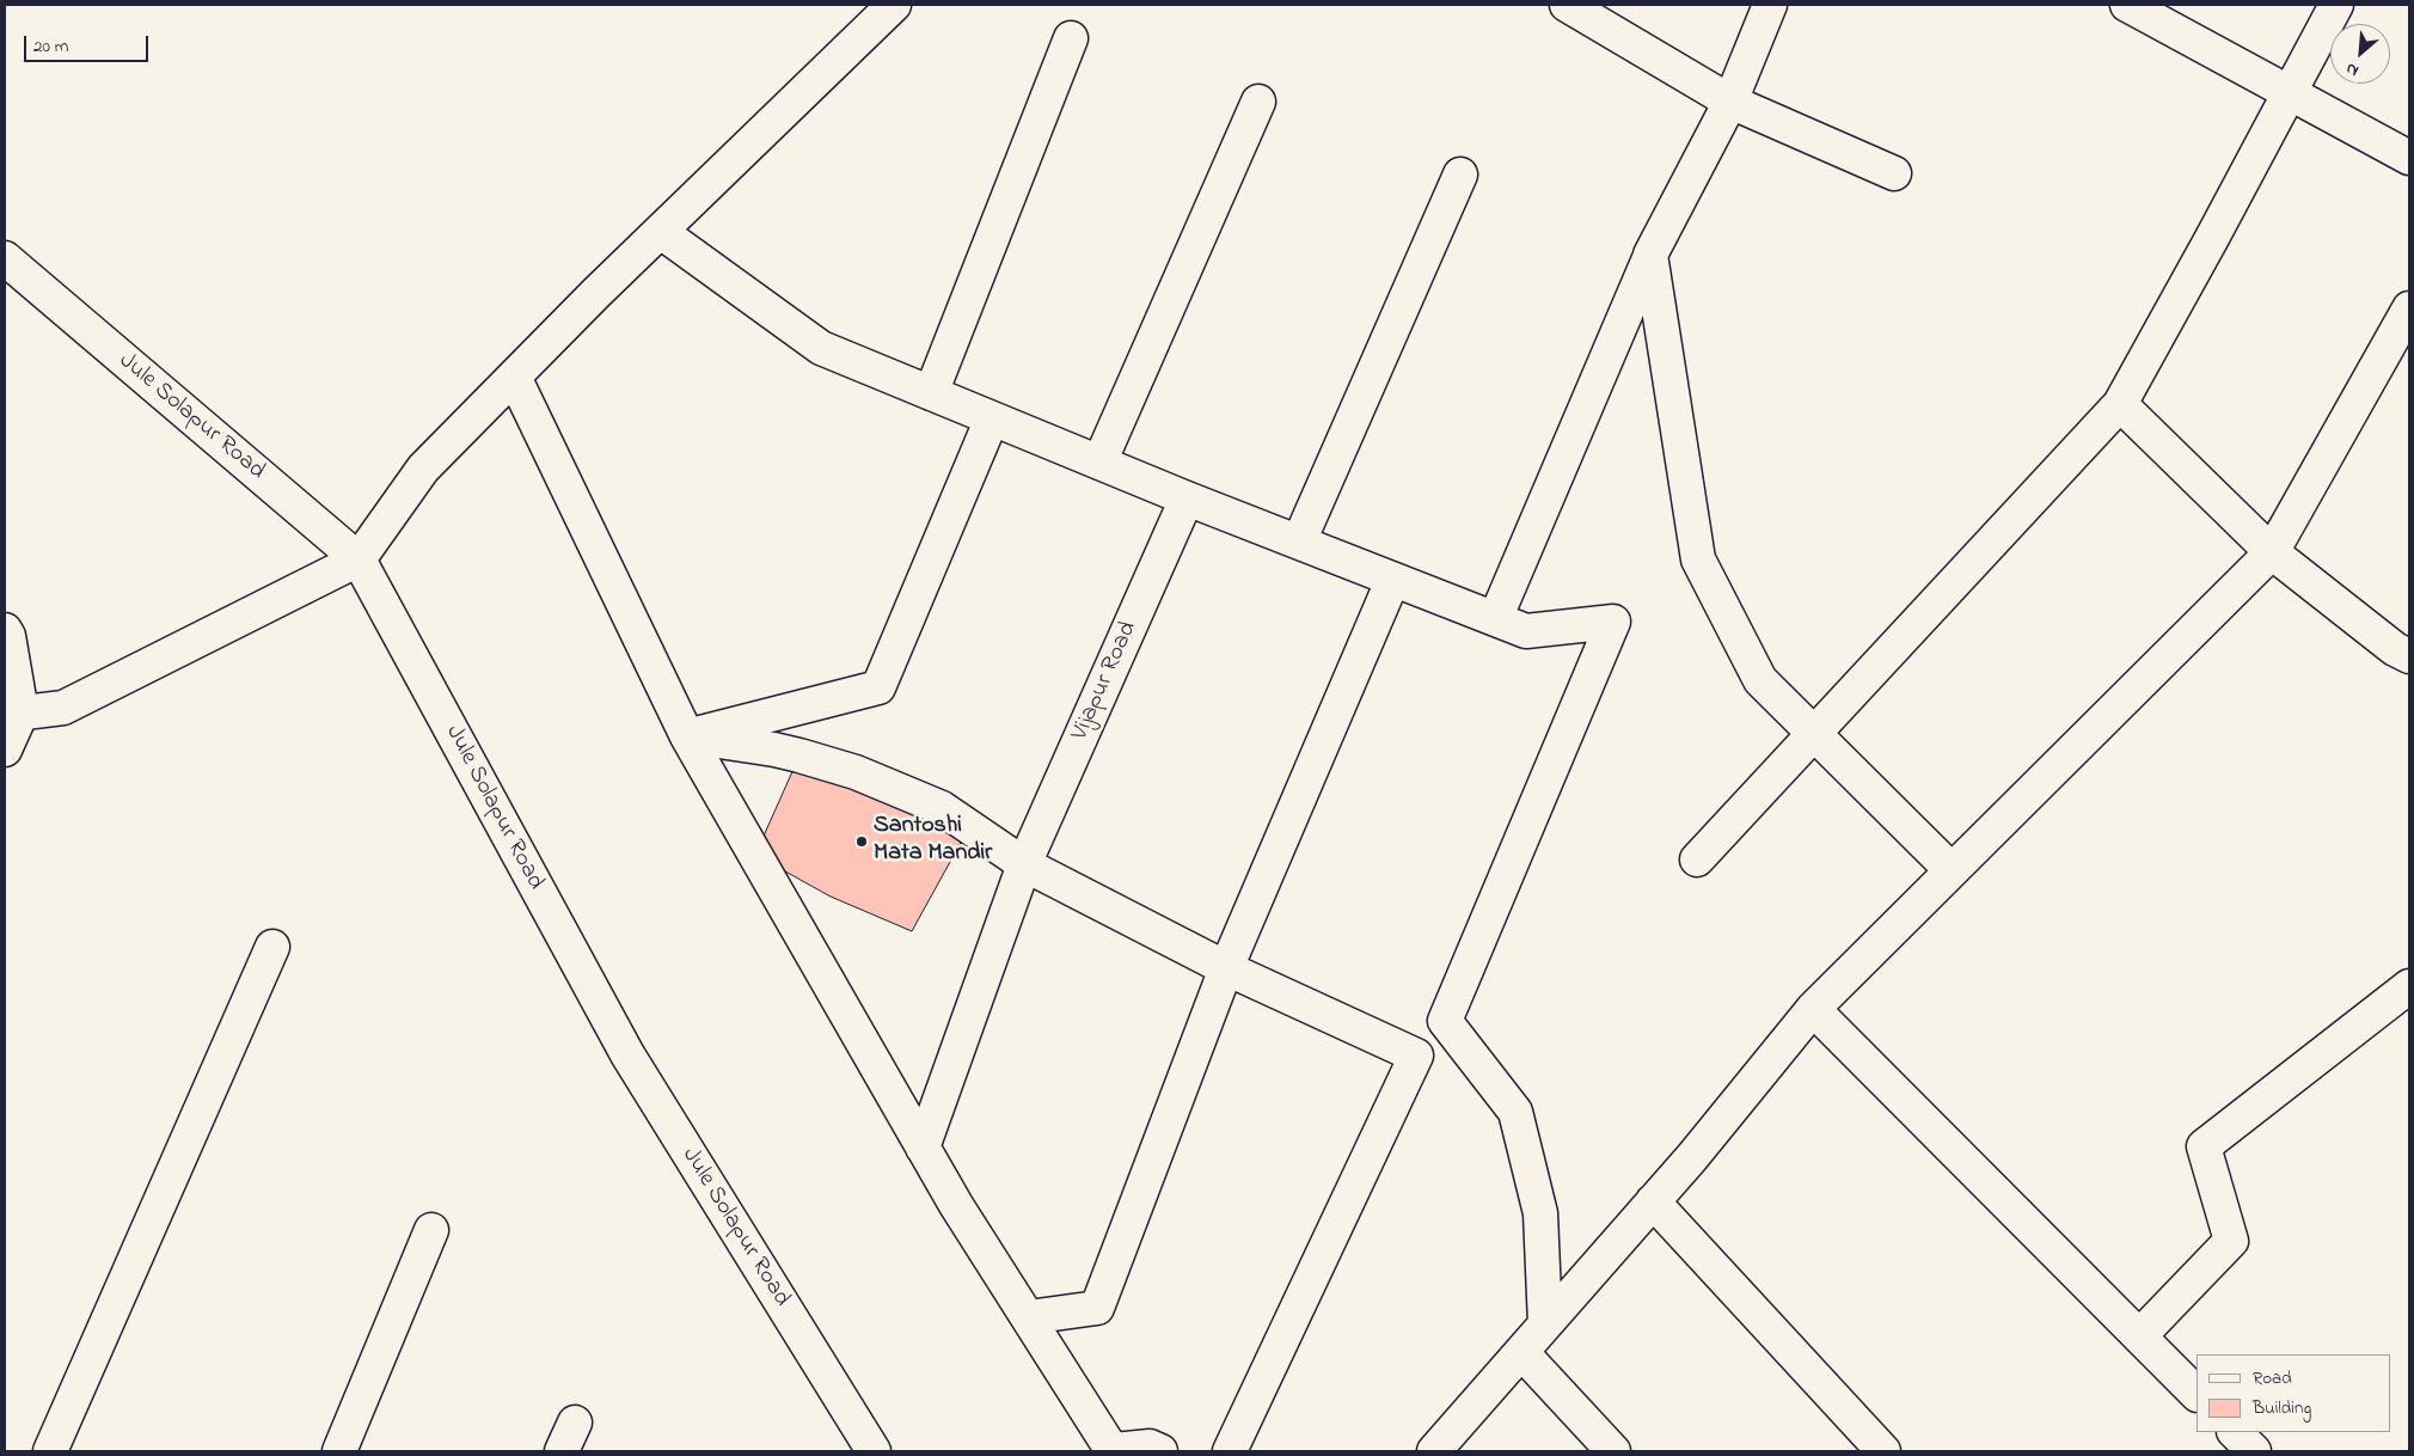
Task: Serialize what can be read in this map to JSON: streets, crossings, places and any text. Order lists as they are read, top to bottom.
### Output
{
  "streets": {
    "street": ["Jule Solapur Road", "Vijapur Road"]
  },
  "places": ["Santoshi Mata Mandir"],
  "legend": ["Road", "Building"],
  "scale_bar": "20 m",
  "north": "bottom left"
}
